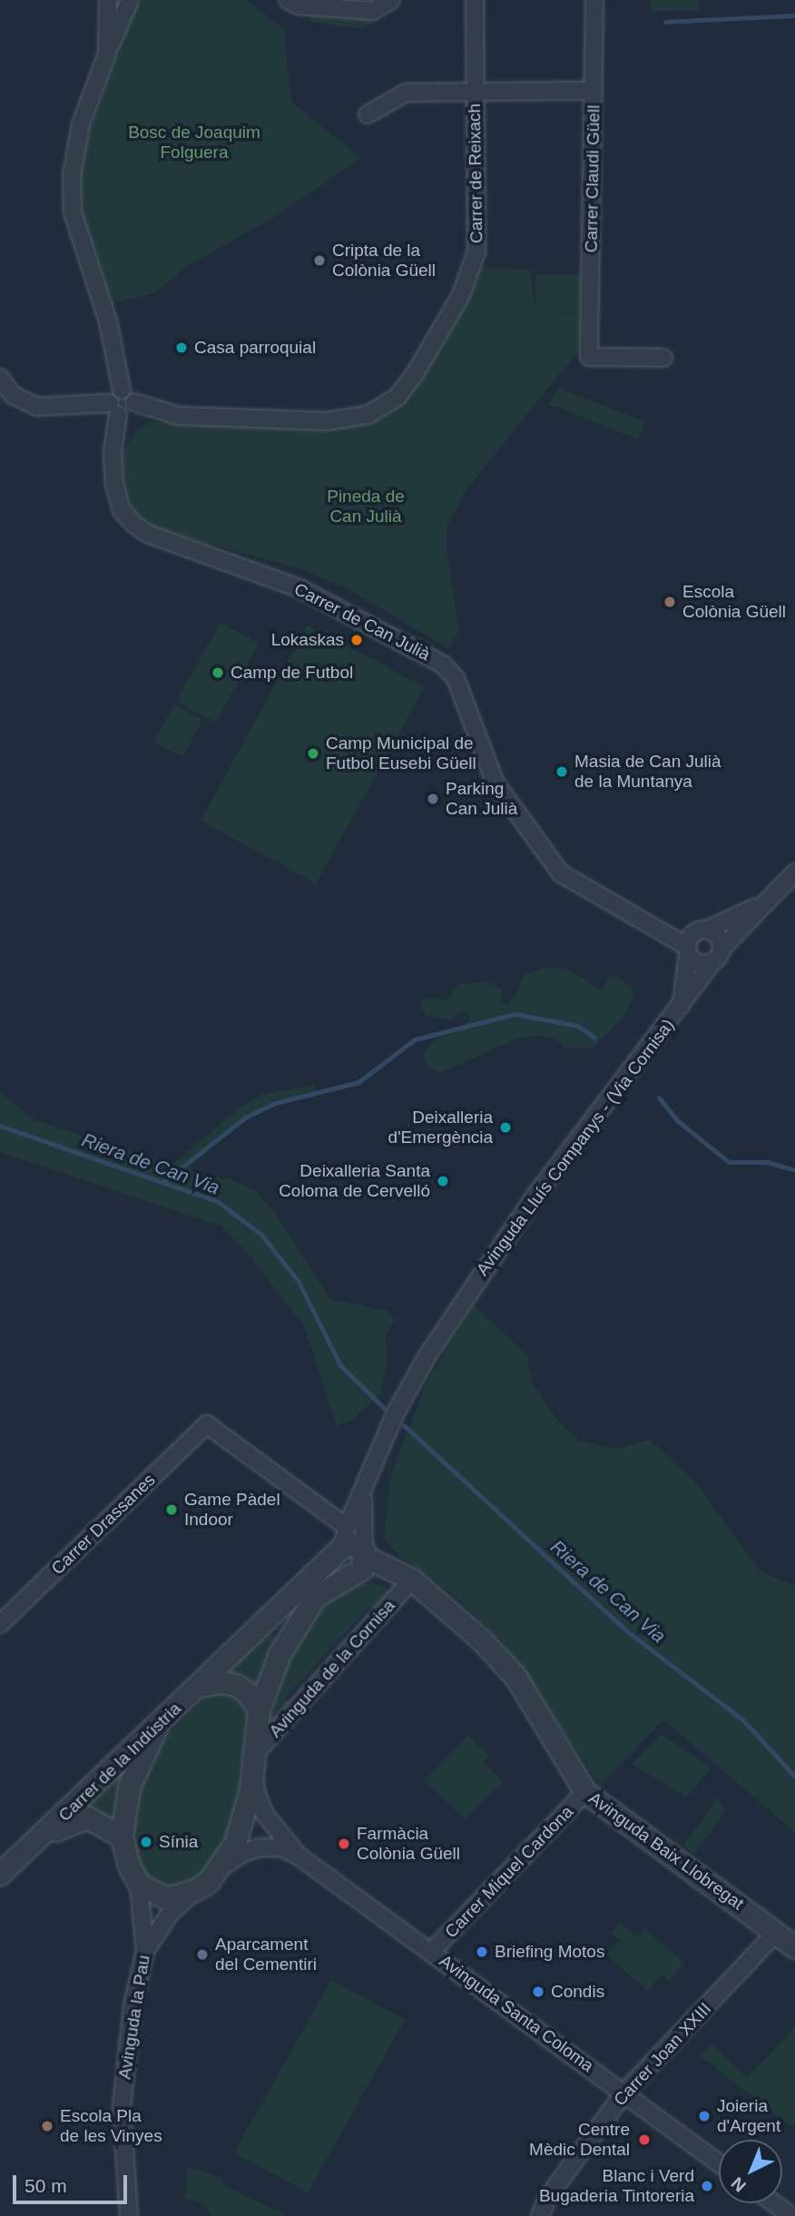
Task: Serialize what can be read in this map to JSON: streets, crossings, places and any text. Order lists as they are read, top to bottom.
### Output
{
  "streets": {
    "street": [
      "Carrer de Reixach",
      "Carrer Claudi Güell",
      "Carrer de Can Julià",
      "Avinguda Lluís Companys - (Via Cornisa)",
      "Carrer Drassanes",
      "Avinguda de la Cornisa",
      "Carrer de la Indústria",
      "Avinguda Baix Llobregat",
      "Carrer Miquel Cardona",
      "Avinguda Santa Coloma",
      "Avinguda la Pau",
      "Carrer Joan XXIII"
    ]
  },
  "crossings": [
    ["Carrer de Reixach", "Carrer de Can Julià"],
    ["Carrer de Can Julià", "Avinguda Lluís Companys - (Via Cornisa)"],
    ["Avinguda Lluís Companys - (Via Cornisa)", "Carrer Drassanes"],
    ["Avinguda Lluís Companys - (Via Cornisa)", "Carrer de la Indústria"],
    ["Avinguda Lluís Companys - (Via Cornisa)", "Avinguda Baix Llobregat"],
    ["Carrer Drassanes", "Carrer de la Indústria"],
    ["Carrer Drassanes", "Avinguda Baix Llobregat"],
    ["Avinguda de la Cornisa", "Avinguda Baix Llobregat"],
    ["Avinguda de la Cornisa", "Avinguda Santa Coloma"],
    ["Carrer de la Indústria", "Avinguda Baix Llobregat"],
    ["Avinguda Baix Llobregat", "Carrer Miquel Cardona"],
    ["Avinguda Baix Llobregat", "Carrer Joan XXIII"],
    ["Carrer Miquel Cardona", "Avinguda Santa Coloma"],
    ["Avinguda Santa Coloma", "Carrer Joan XXIII"]
  ],
  "water": ["Riera de Can Via"],
  "parks": ["Bosc de Joaquim Folguera", "Pineda de Can Julià"],
  "places": [
    "Cripta de la Colònia Güell",
    "Casa parroquial",
    "Escola Colònia Güell",
    "Lokaskas",
    "Camp de Futbol",
    "Camp Municipal de Futbol Eusebi Güell",
    "Masia de Can Julià de la Muntanya",
    "Parking Can Julià",
    "Deixalleria d'Emergència",
    "Deixalleria Santa Coloma de Cervelló",
    "Game Pàdel Indoor",
    "Sínia",
    "Farmàcia Colònia Güell",
    "Briefing Motos",
    "Aparcament del Cementiri",
    "Condis",
    "Joieria d'Argent",
    "Escola Pla de les Vinyes",
    "Centre Mèdic Dental",
    "Blanc i Verd Bugaderia Tintoreria"
  ],
  "scale_bar": "50 m",
  "north": "bottom left"
}
